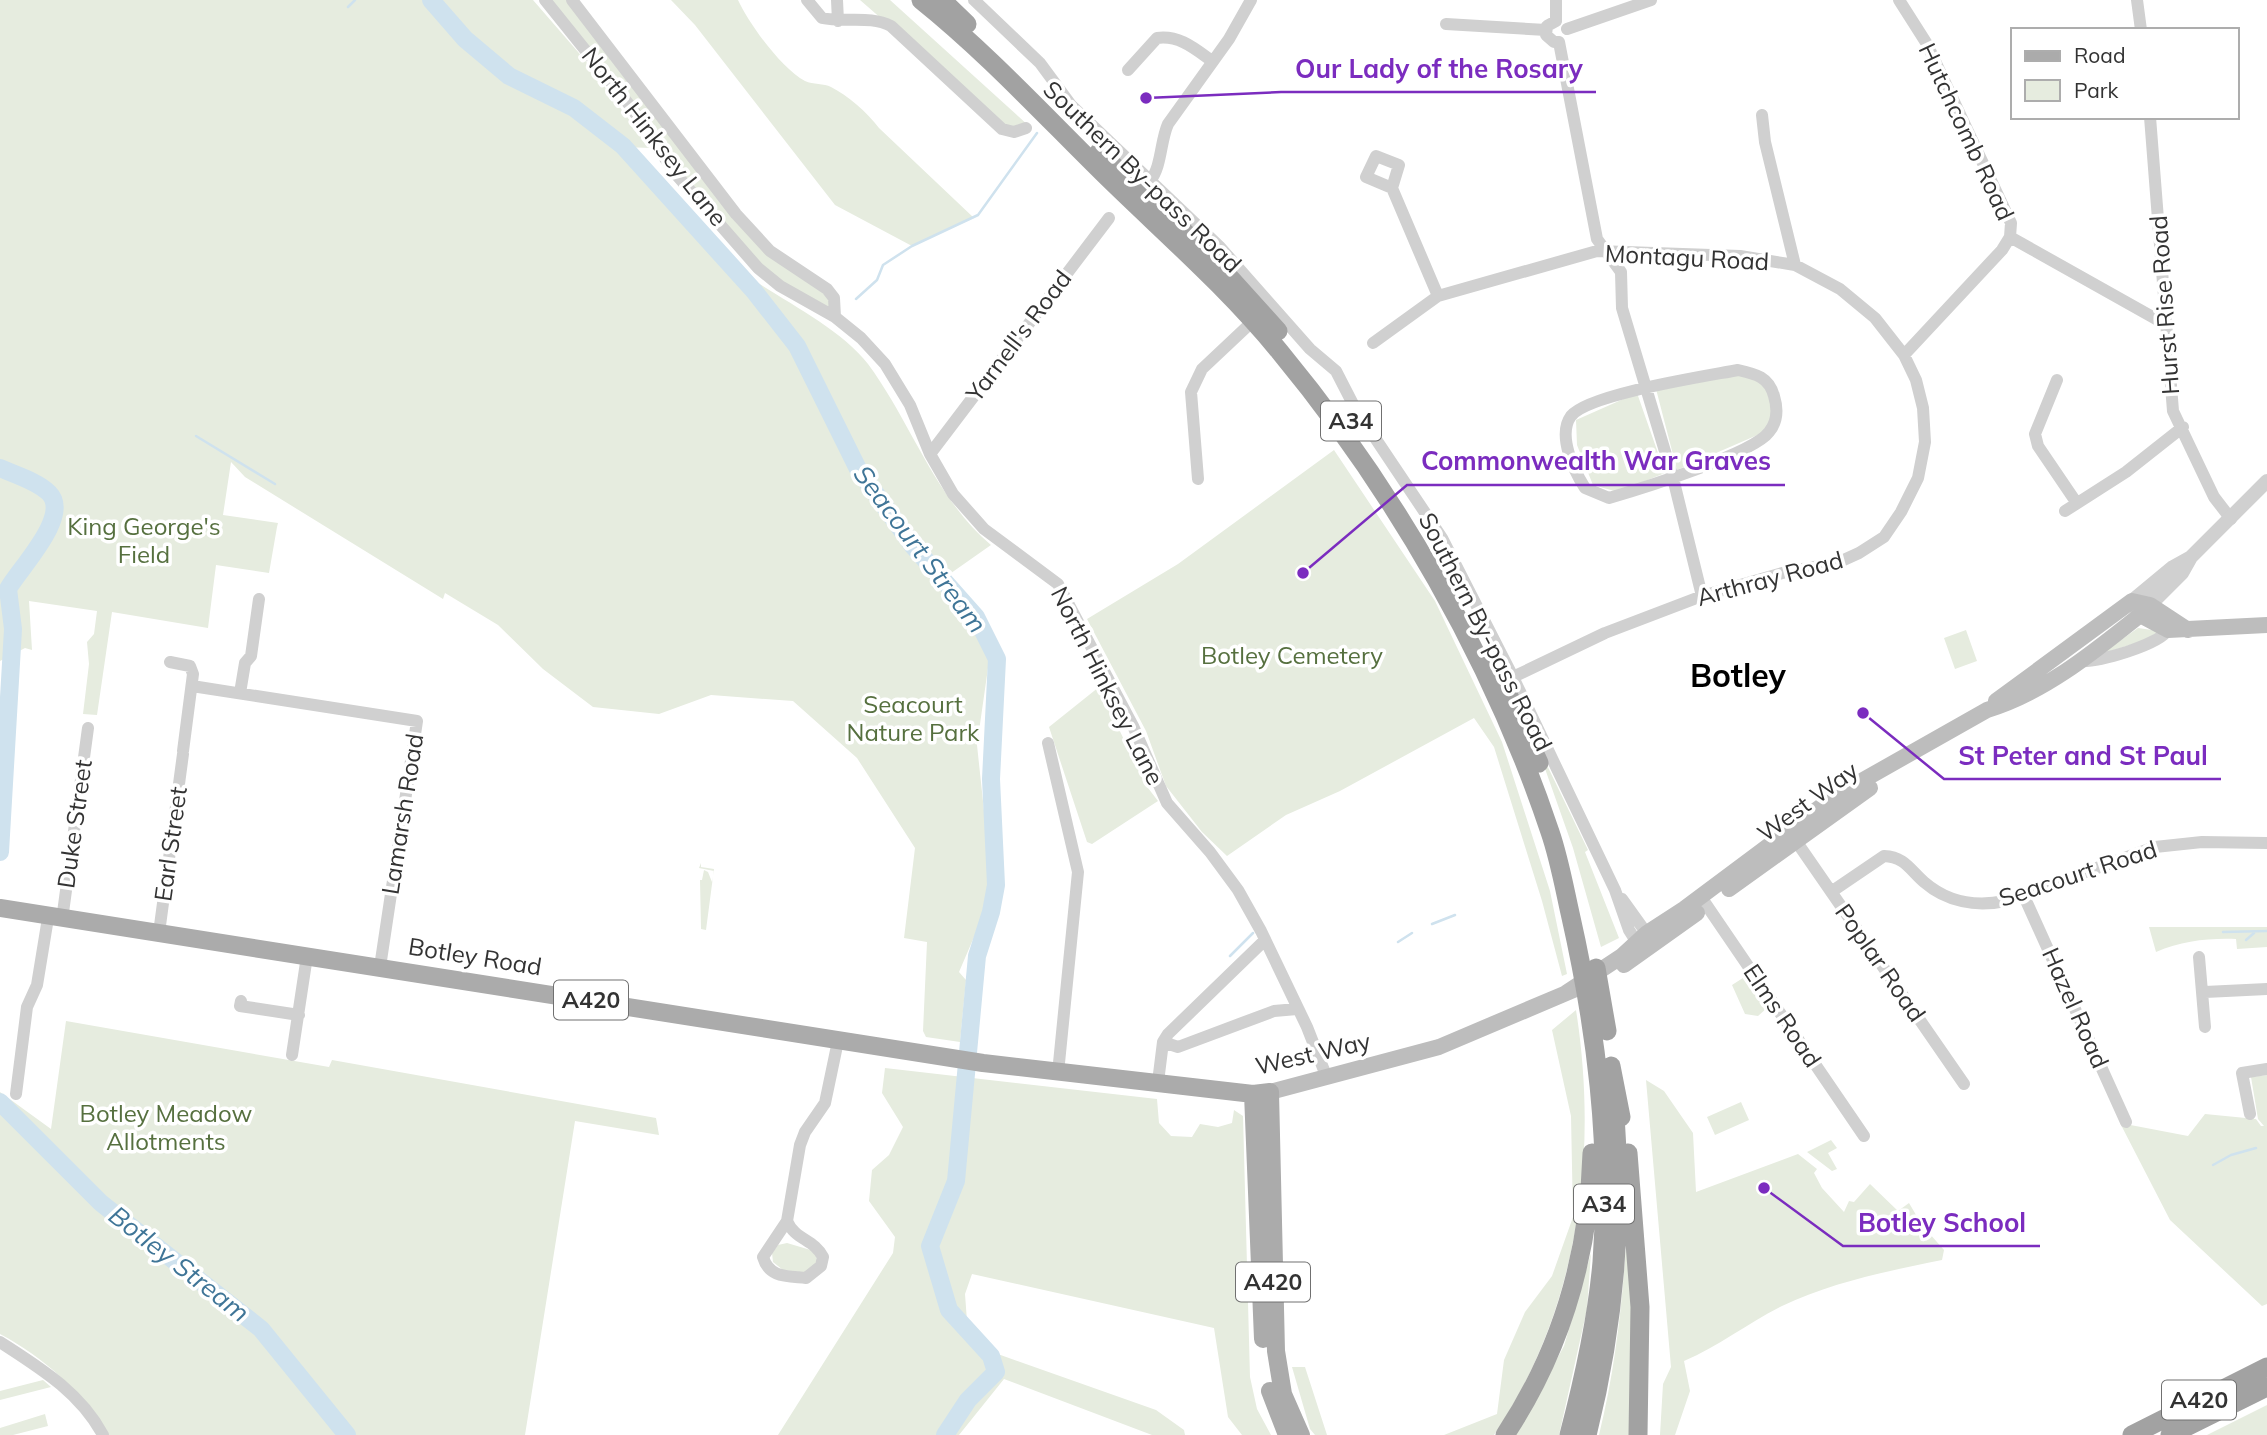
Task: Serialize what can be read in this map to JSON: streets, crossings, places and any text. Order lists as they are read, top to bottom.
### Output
{
  "streets": {
    "highway": ["Southern By-pass Road", "A34", "A420"],
    "main road": ["West Way", "Botley Road"],
    "street": [
      "Hutchcomb Road",
      "North Hinksey Lane",
      "Montagu Road",
      "Hurst Rise Road",
      "Yarnell's Road",
      "Arthray Road",
      "Lamarsh Road",
      "Duke Street",
      "Earl Street",
      "Seacourt Road",
      "Poplar Road",
      "Hazel Road",
      "Elms Road"
    ]
  },
  "crossings": [
    ["Hutchcomb Road", "Montagu Road"],
    ["Hutchcomb Road", "Arthray Road"],
    ["North Hinksey Lane", "Yarnell's Road"],
    ["North Hinksey Lane", "West Way"],
    ["Southern By-pass Road", "A34"],
    ["Montagu Road", "Arthray Road"],
    ["West Way", "Botley Road"],
    ["West Way", "Poplar Road"],
    ["West Way", "A420"],
    ["West Way", "Elms Road"],
    ["Lamarsh Road", "Earl Street"],
    ["Lamarsh Road", "Botley Road"],
    ["Duke Street", "Botley Road"],
    ["Earl Street", "Botley Road"],
    ["Seacourt Road", "Poplar Road"],
    ["Seacourt Road", "Hazel Road"]
  ],
  "districts": ["Botley"],
  "water": ["Seacourt Stream", "Botley Stream"],
  "parks": [
    "King George's Field",
    "Botley Cemetery",
    "Seacourt Nature Park",
    "Botley Meadow Allotments"
  ],
  "places": [
    "Our Lady of the Rosary",
    "Commonwealth War Graves",
    "St Peter and St Paul",
    "Botley School"
  ],
  "legend": ["Road", "Park"]
}
